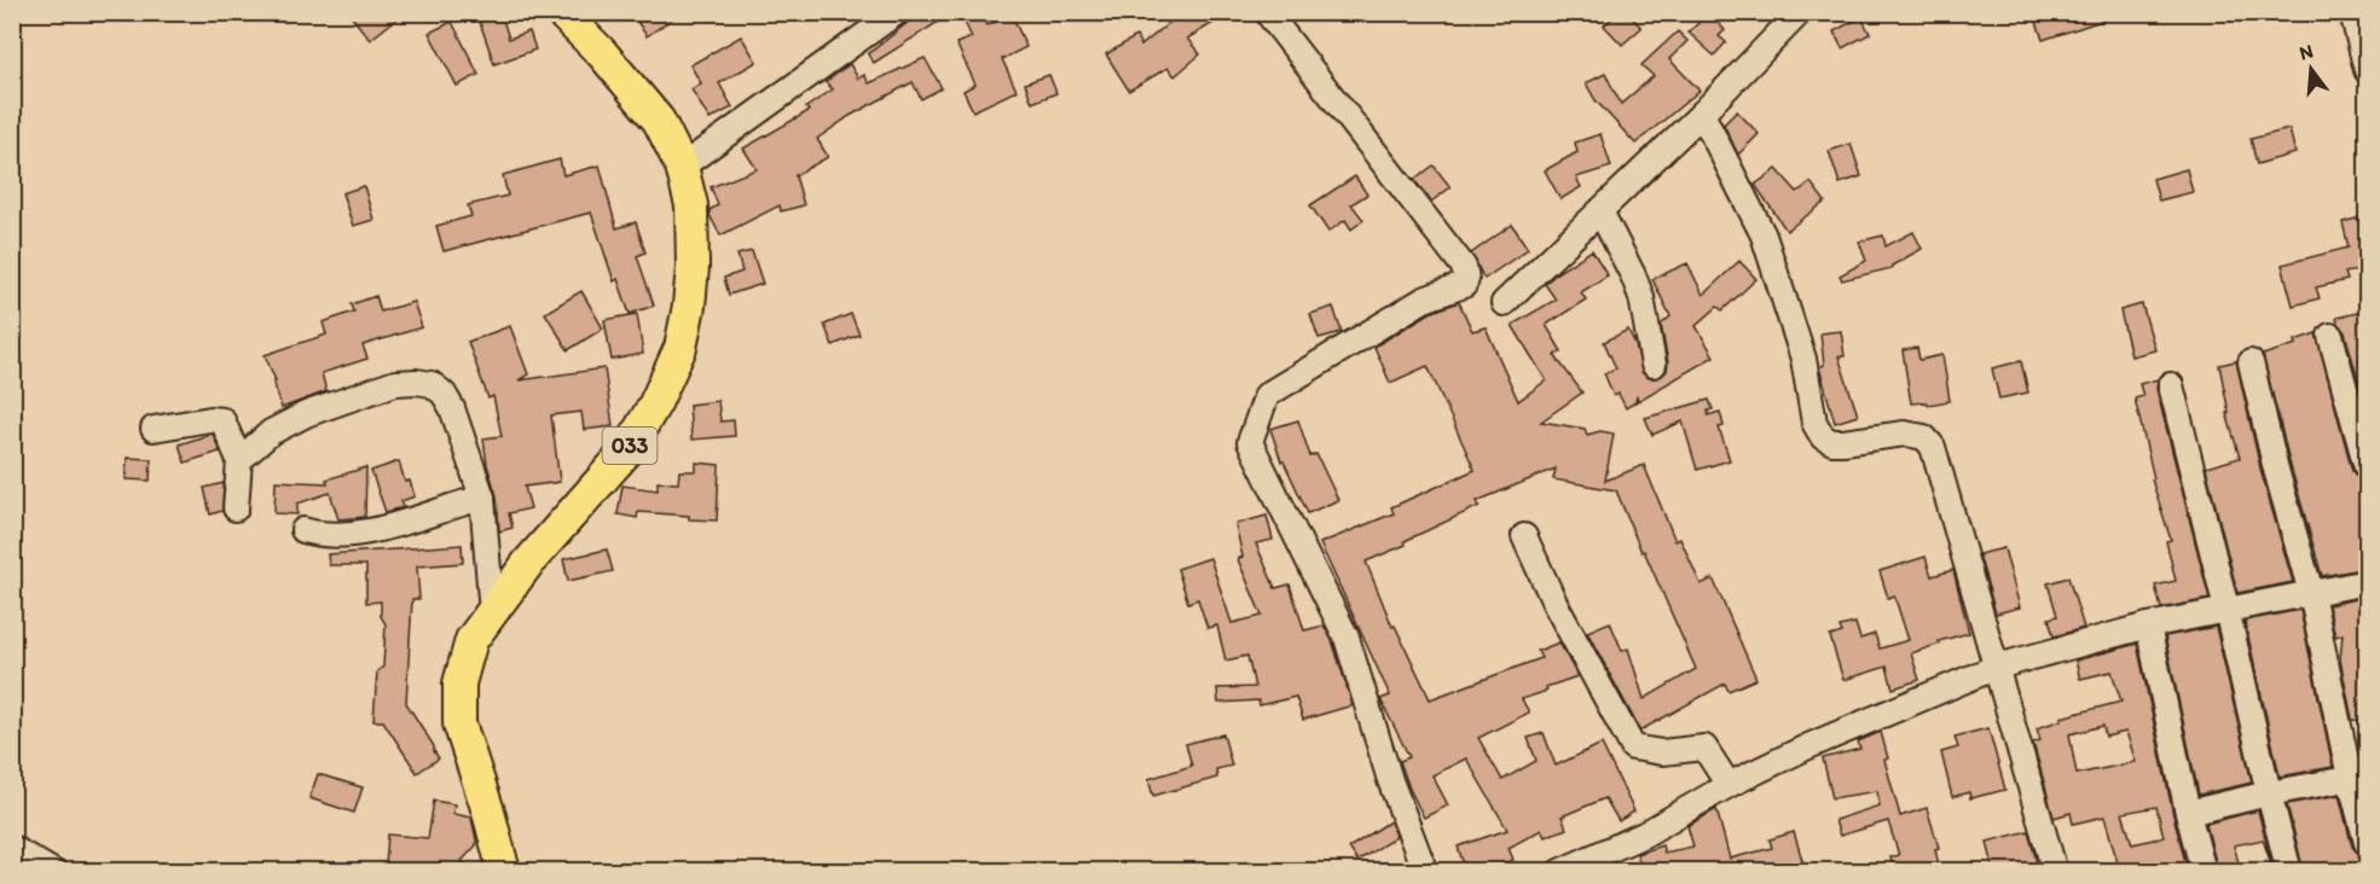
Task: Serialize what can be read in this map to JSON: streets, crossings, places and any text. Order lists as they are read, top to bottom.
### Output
{
  "streets": {
    "main road": ["033"]
  },
  "north": "top"
}
